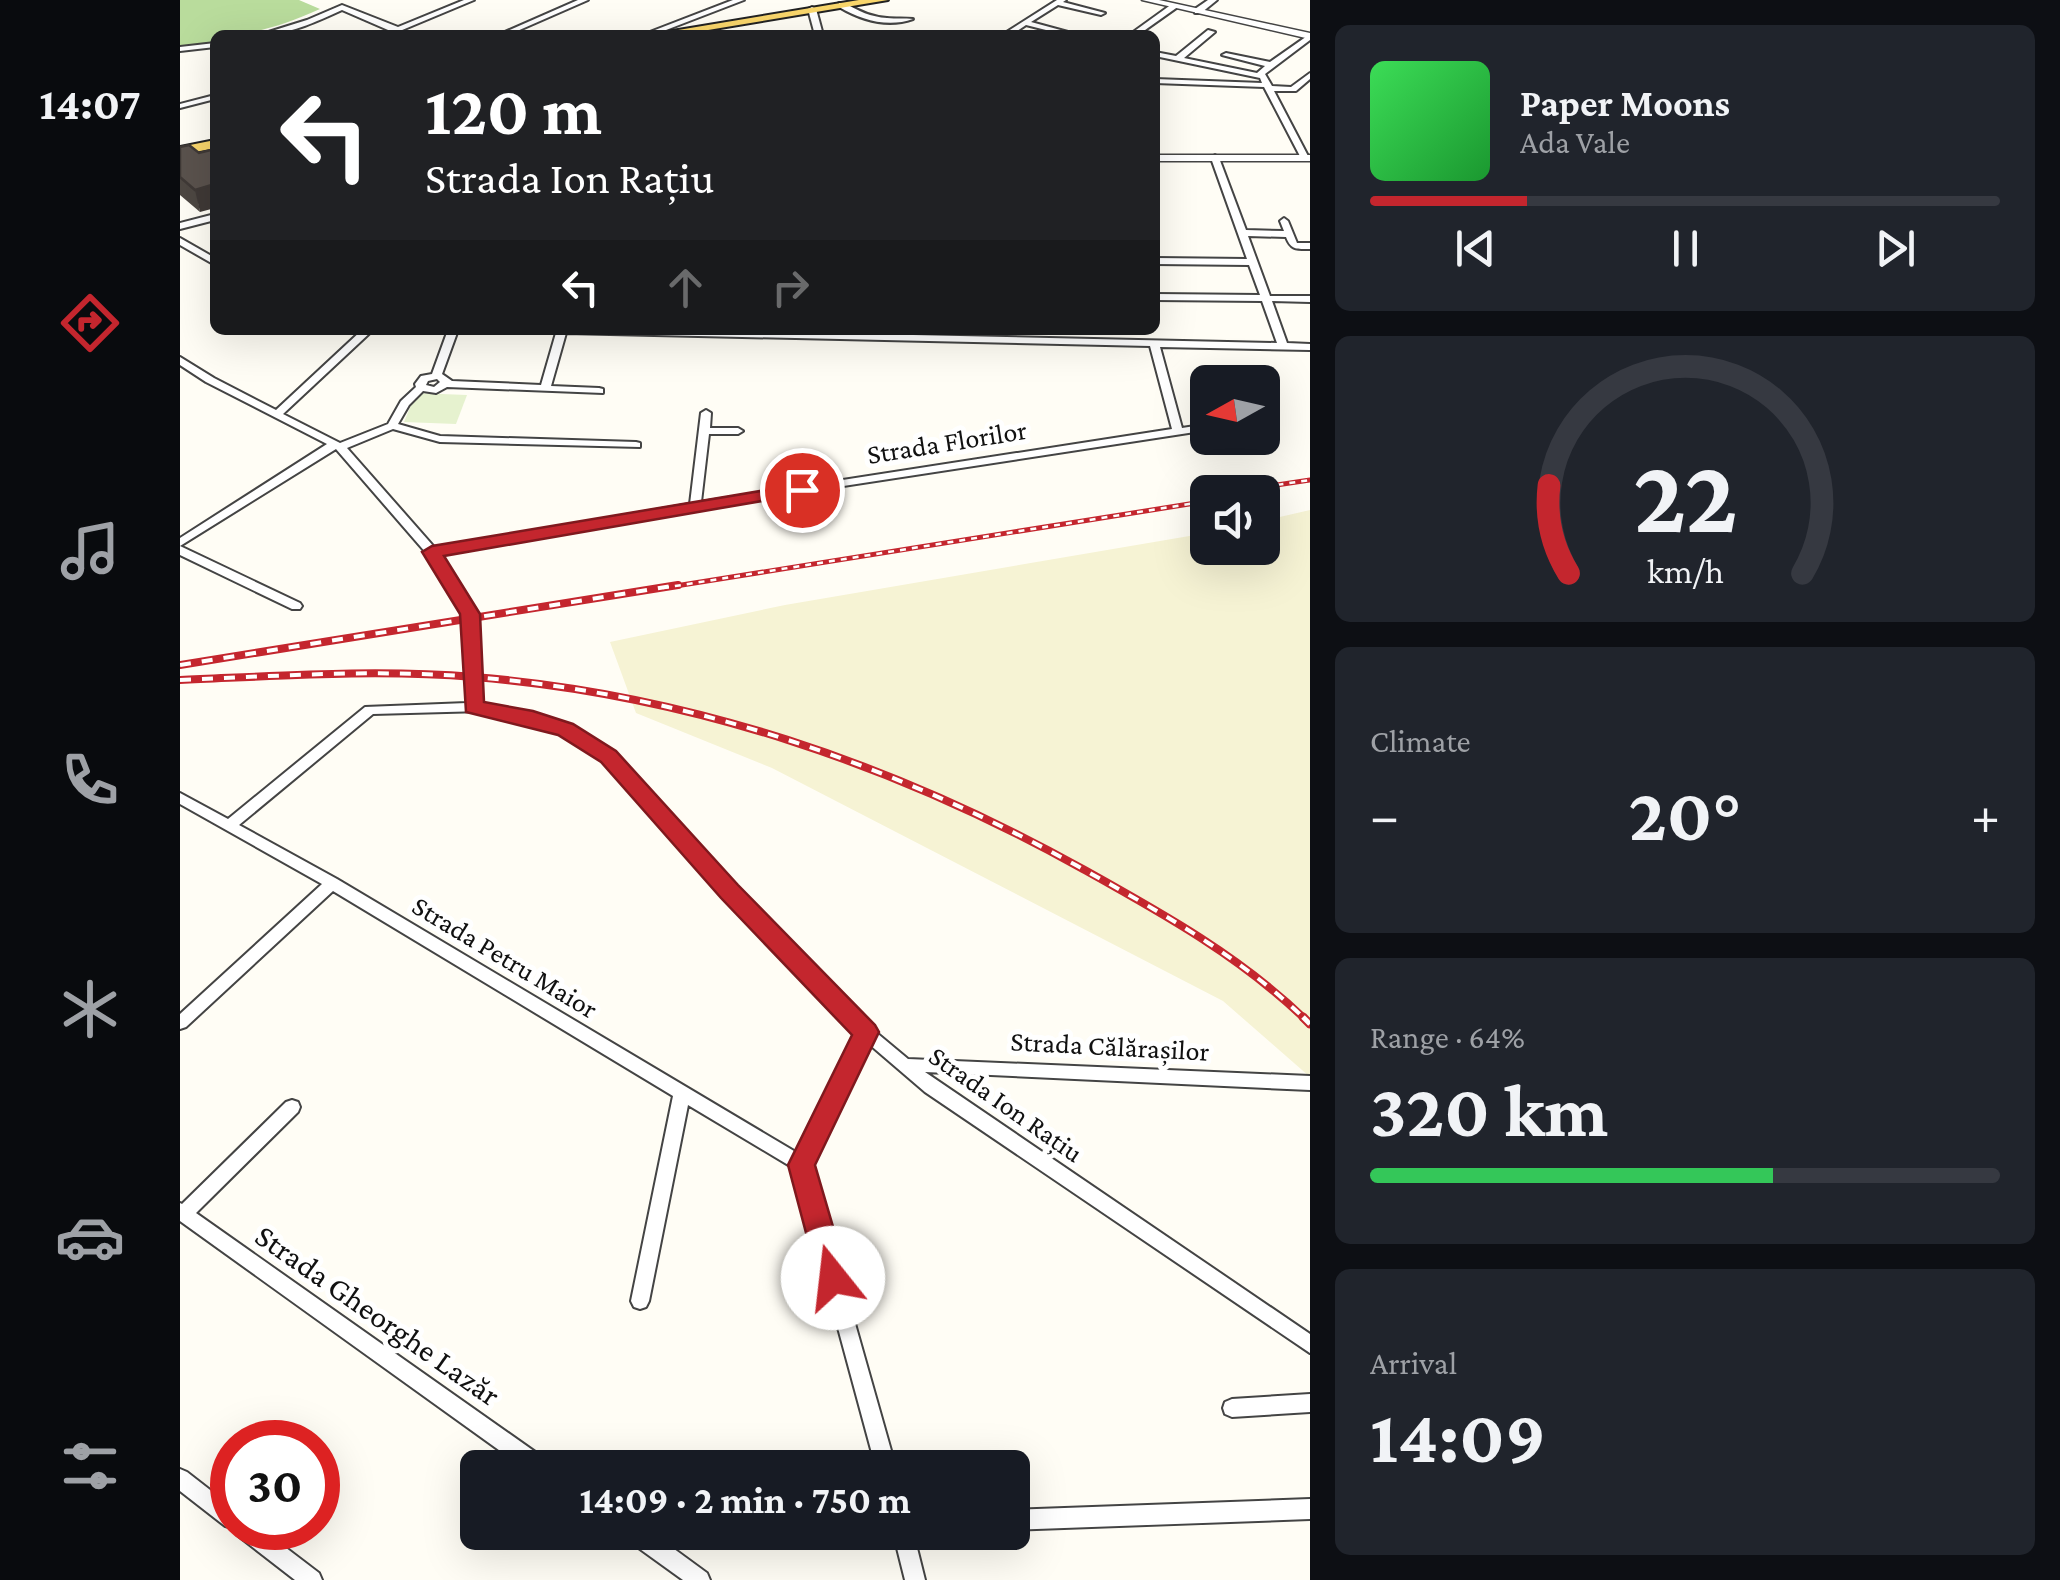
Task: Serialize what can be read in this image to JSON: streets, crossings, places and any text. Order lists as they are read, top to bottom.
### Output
{
  "streets": {
    "street": [
      "Strada Florilor",
      "Strada Petru Maior",
      "Strada Călărașilor",
      "Strada Ion Rațiu",
      "Strada Gheorghe Lazăr"
    ]
  },
  "crossings": [
    ["Strada Petru Maior", "Strada Ion Rațiu"],
    ["Strada Călărașilor", "Strada Ion Rațiu"]
  ],
  "north": "left",
  "page": {
    "tabs": "14:07",
    "turn": ["120 m", "Strada Ion Rațiu"],
    "song": ["Paper Moons", "Ada Vale"],
    "tile": [
      "Climate",
      ["Range · 64%", "320 km"],
      ["Arrival", "14:09"]
    ],
    "heat": ["−", "20°", "+"],
    "limit": "30",
    "trip": "14:09 · 2 min · 750 m",
    "gauge": ["22", "km/h"]
  }
}
